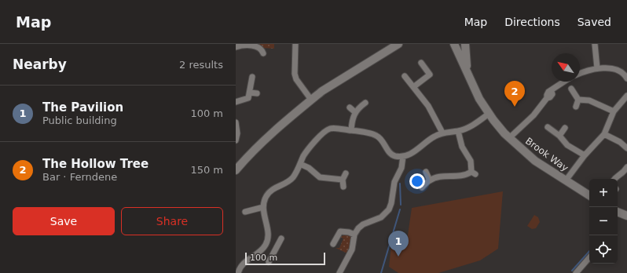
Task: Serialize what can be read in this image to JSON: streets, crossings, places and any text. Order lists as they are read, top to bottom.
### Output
{
  "streets": {
    "street": ["Brook Way"]
  },
  "scale_bar": "100 m",
  "north": "top left",
  "page": {
    "header": "Map",
    "nav": ["Map", "Directions", "Saved"],
    "heading": ["Nearby", "2 results"],
    "pins": ["2", "1"],
    "list": [
      {
        "mark": "1",
        "name": "The Pavilion",
        "note": "Public building",
        "value": "100 m"
      },
      {
        "mark": "2",
        "name": "The Hollow Tree",
        "note": "Bar · Ferndene",
        "value": "150 m"
      }
    ],
    "map_buttons": ["+", "−"],
    "buttons": ["Save", "Share"],
    "scale": "100 m"
  }
}
